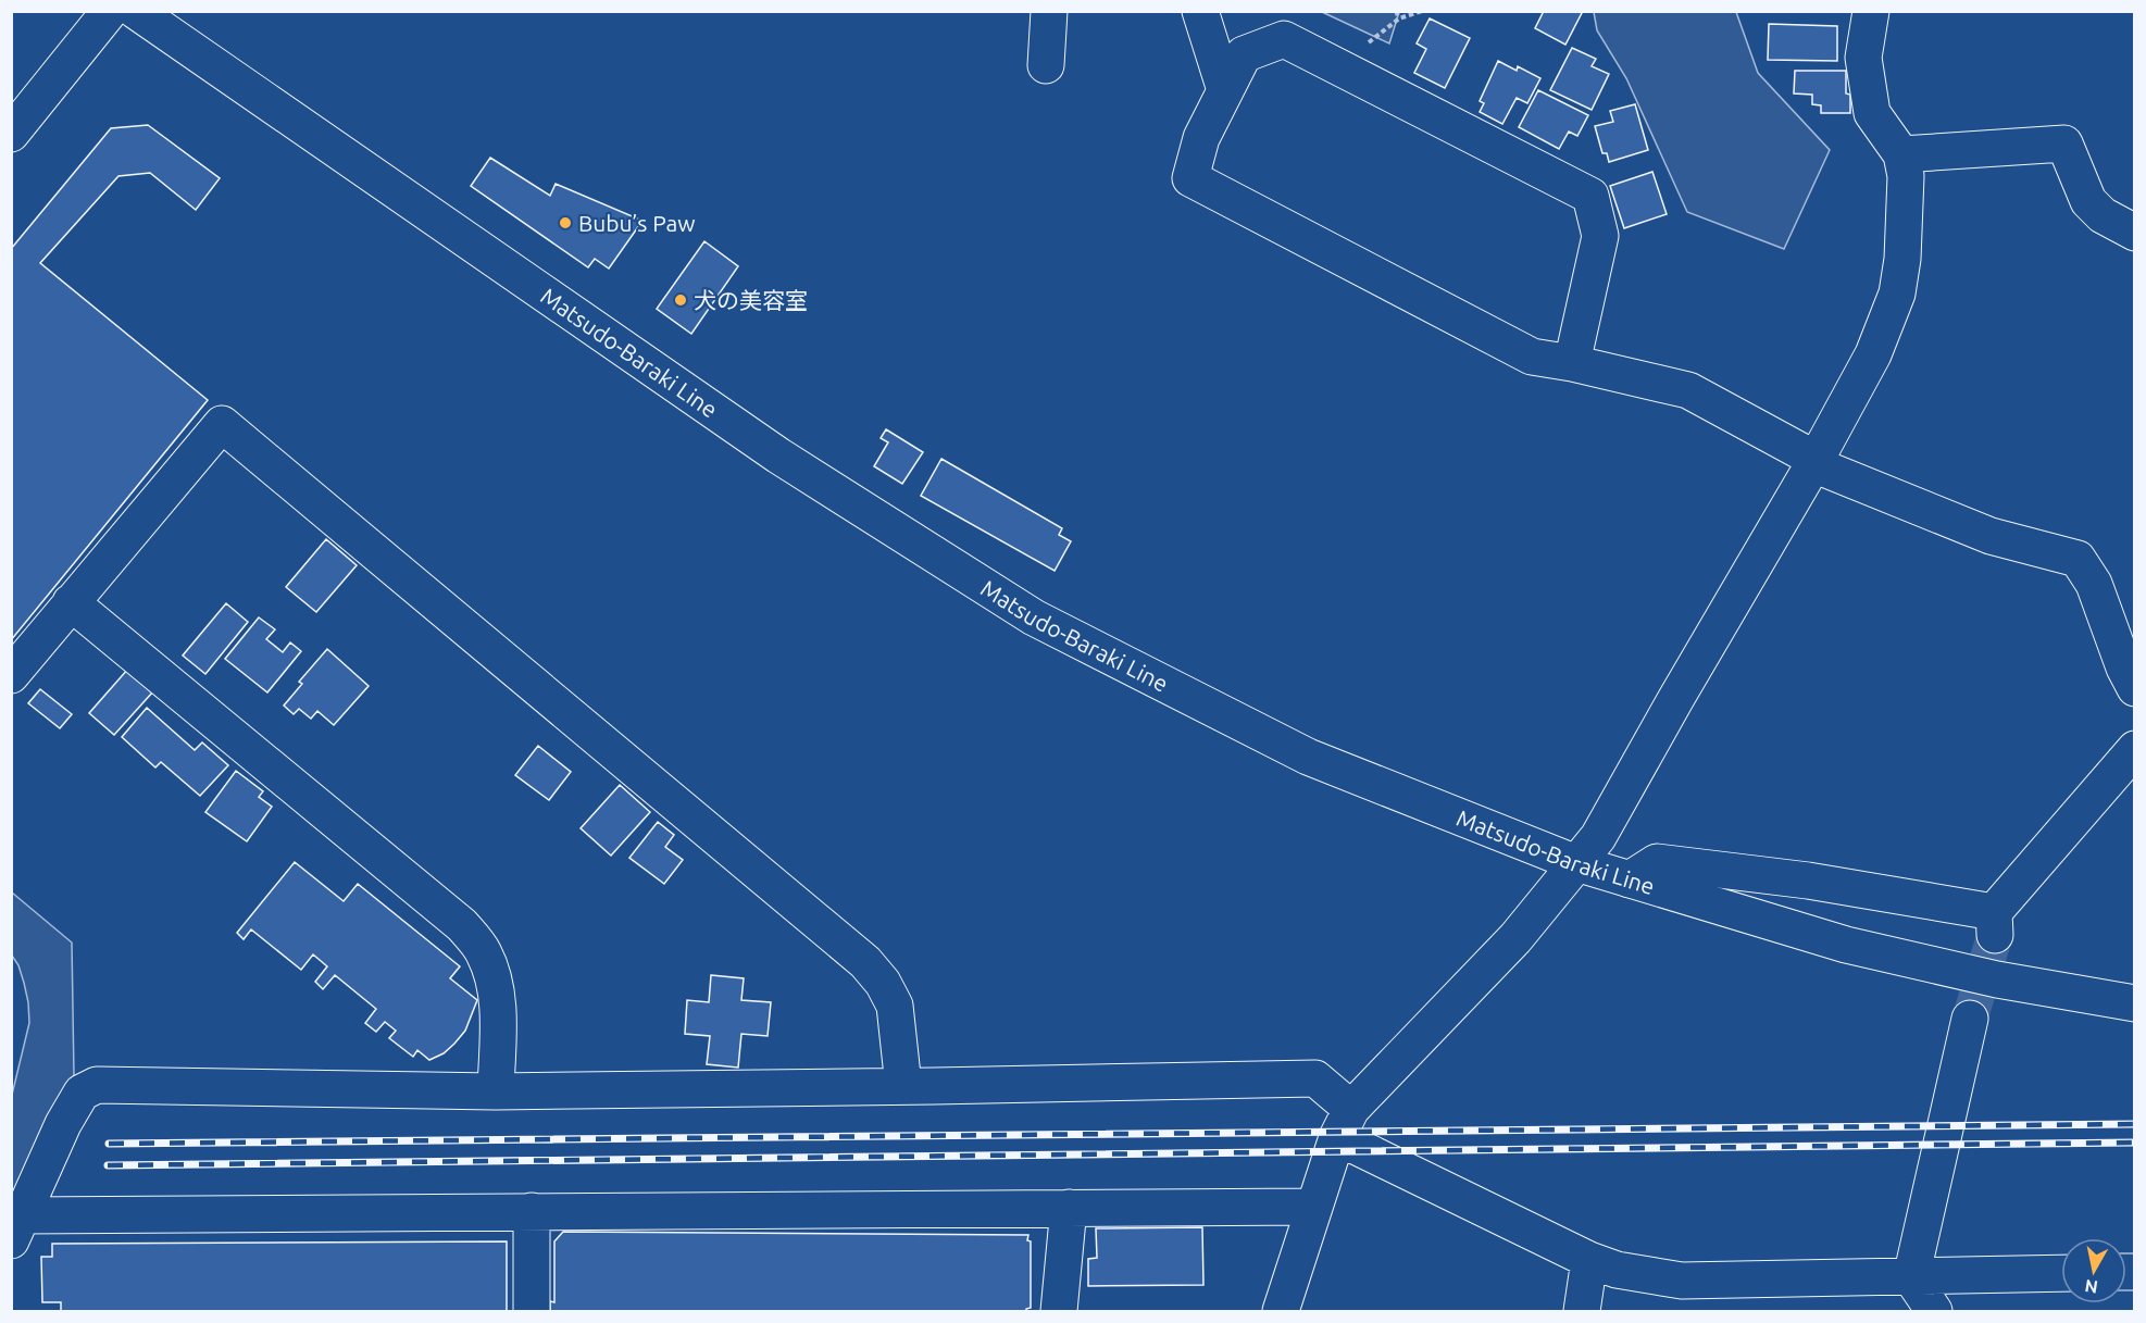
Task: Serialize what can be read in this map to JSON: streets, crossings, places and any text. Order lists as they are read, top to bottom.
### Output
{
  "streets": {
    "street": ["Matsudo-Baraki Line"]
  },
  "places": ["Bubu’s Paw", "犬の美容室"],
  "north": "bottom"
}
